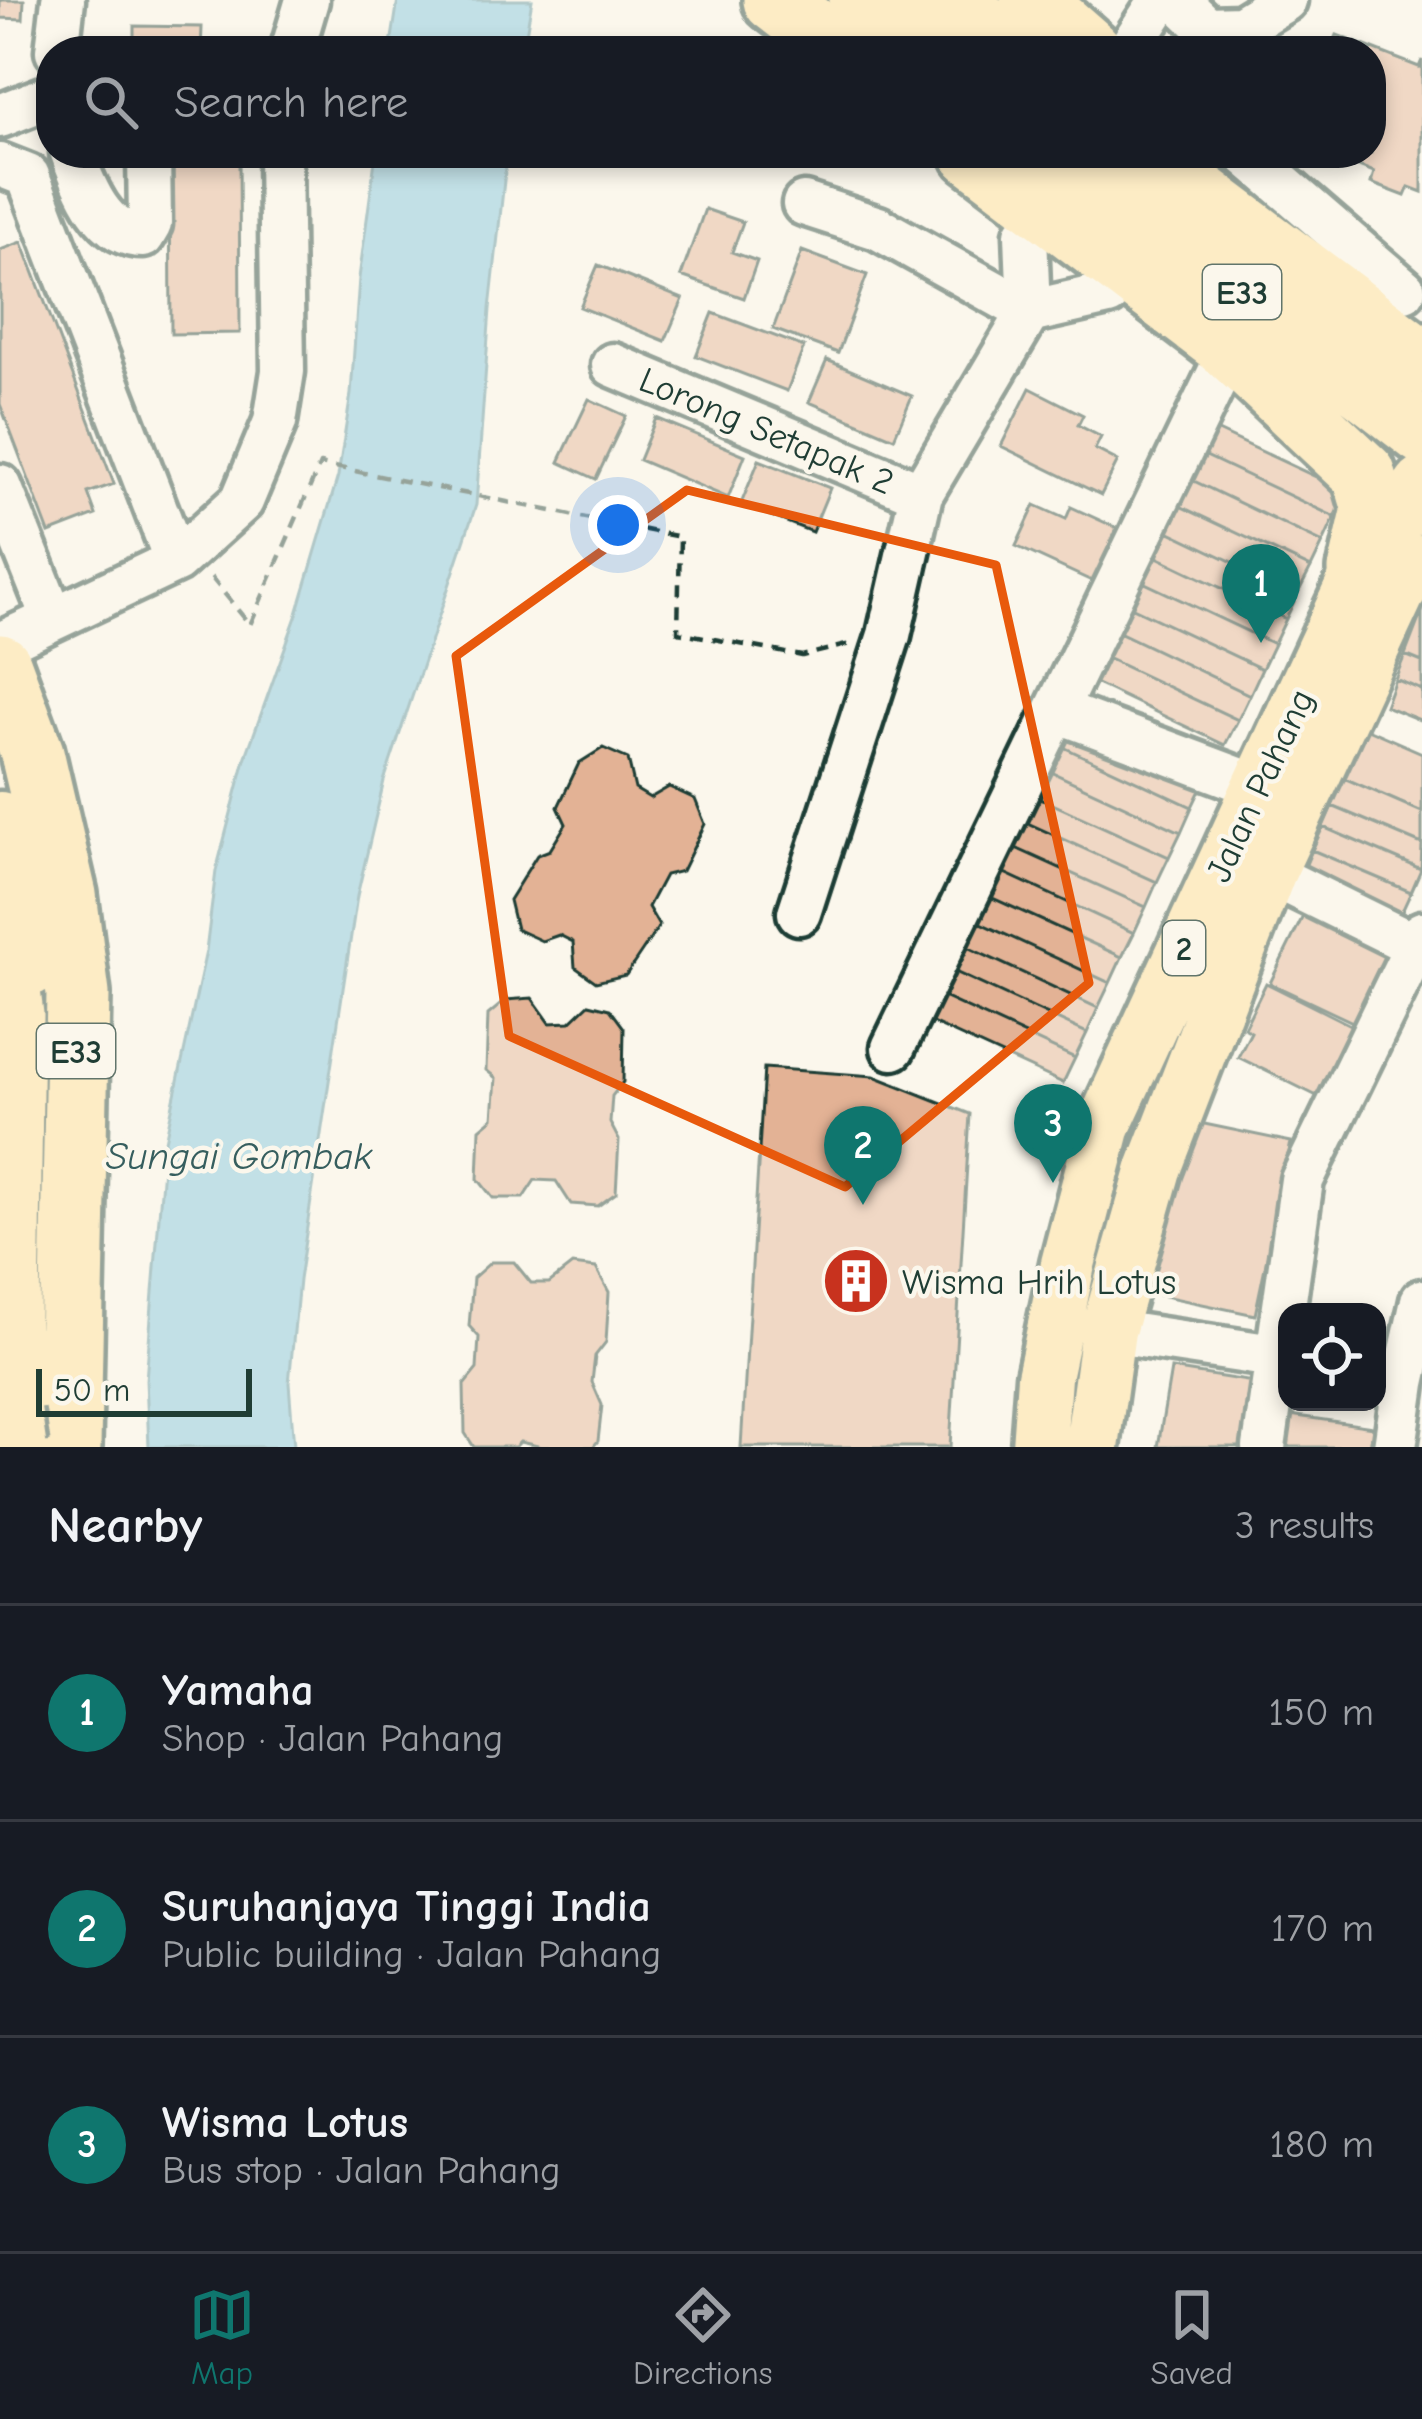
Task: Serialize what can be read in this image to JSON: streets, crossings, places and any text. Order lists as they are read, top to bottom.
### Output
{
  "streets": {
    "highway": ["E33"],
    "main road": ["Jalan Pahang", "2"],
    "street": ["Lorong Setapak 2"]
  },
  "water": ["Sungai Gombak"],
  "places": {
    "building": ["Wisma Hrih Lotus"]
  },
  "scale_bar": "50 m",
  "page": {
    "search": "Search here",
    "pins": ["1", "3", "2"],
    "scale": "50 m",
    "heading": ["Nearby", "3 results"],
    "list": [
      {
        "mark": "1",
        "name": "Yamaha",
        "note": "Shop · Jalan Pahang",
        "value": "150 m"
      },
      {
        "mark": "2",
        "name": "Suruhanjaya Tinggi India",
        "note": "Public building · Jalan Pahang",
        "value": "170 m"
      },
      {
        "mark": "3",
        "name": "Wisma Lotus",
        "note": "Bus stop · Jalan Pahang",
        "value": "180 m"
      }
    ],
    "nav": ["Map", "Directions", "Saved"]
  }
}
